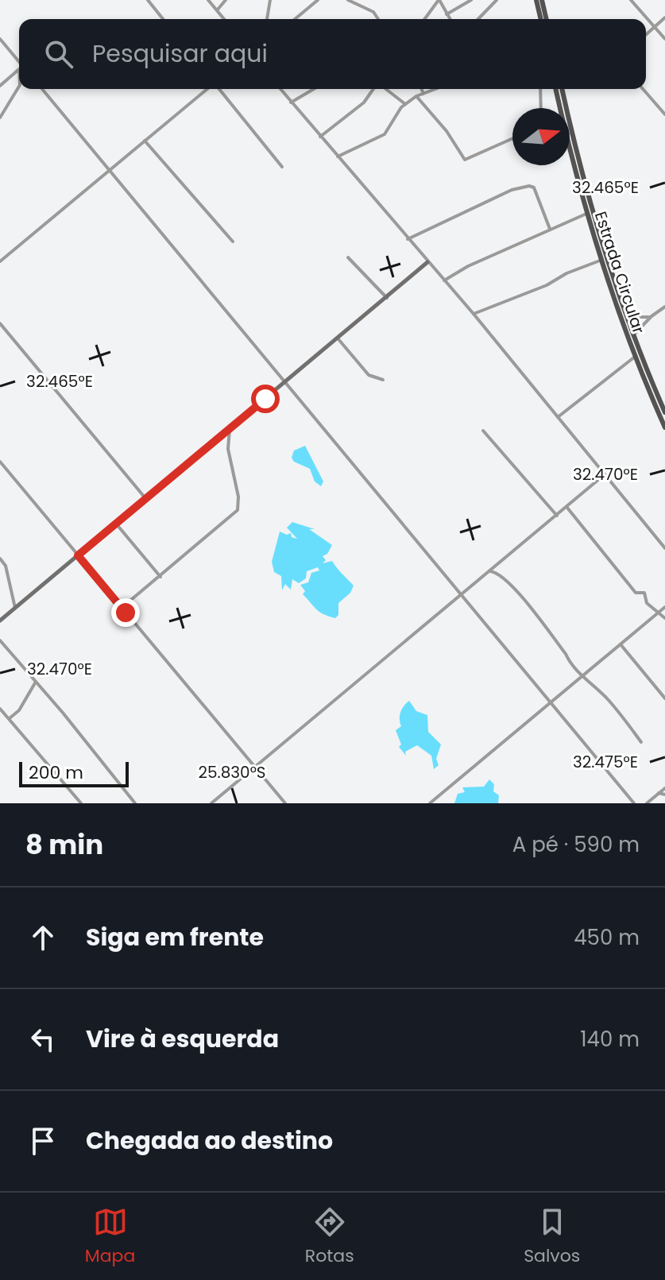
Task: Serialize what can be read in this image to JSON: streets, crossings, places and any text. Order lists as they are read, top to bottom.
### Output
{
  "streets": {
    "main road": ["Estrada Circular"]
  },
  "scale_bar": "200 m",
  "north": "right",
  "page": {
    "search": "Pesquisar aqui",
    "scale": "200 m",
    "heading": ["8 min", "A pé · 590 m"],
    "list": [
      ["Siga em frente", "450 m"],
      ["Vire à esquerda", "140 m"],
      "Chegada ao destino"
    ],
    "nav": ["Mapa", "Rotas", "Salvos"]
  },
  "coordinates": [
    "32.465°E",
    "32.470°E",
    "32.475°E",
    "25.830°S"
  ]
}
